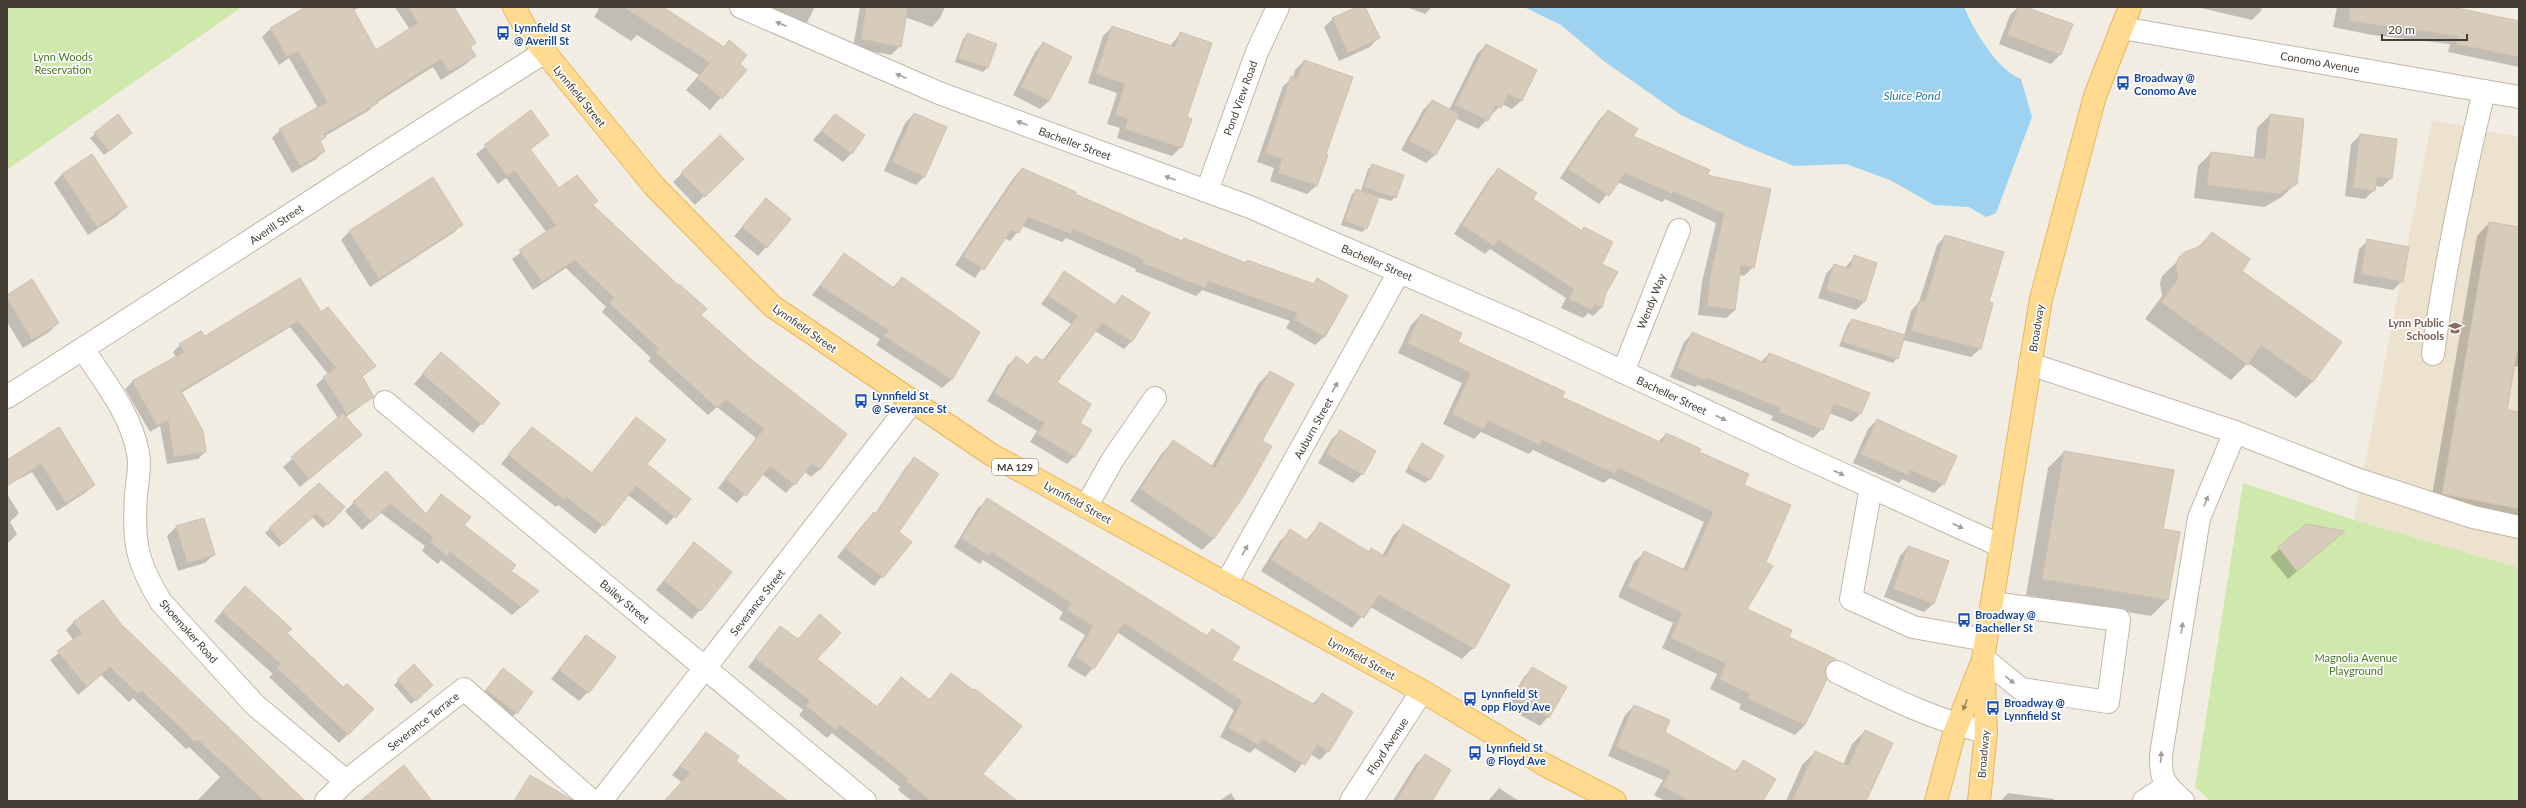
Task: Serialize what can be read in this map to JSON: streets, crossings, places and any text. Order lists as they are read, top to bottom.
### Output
{
  "streets": {
    "main road": ["Lynnfield Street", "Broadway", "MA 129"],
    "street": [
      "Conomo Avenue",
      "Pond View Road",
      "Bacheller Street",
      "Averill Street",
      "Wendy Way",
      "Auburn Street",
      "Bailey Street",
      "Severance Street",
      "Shoemaker Road",
      "Severance Terrace",
      "Floyd Avenue"
    ]
  },
  "crossings": [
    ["Conomo Avenue", "Broadway"],
    ["Lynnfield Street", "Averill Street"],
    ["Lynnfield Street", "Auburn Street"],
    ["Lynnfield Street", "Severance Street"],
    ["Lynnfield Street", "Floyd Avenue"],
    ["Pond View Road", "Bacheller Street"],
    ["Bacheller Street", "Wendy Way"],
    ["Bacheller Street", "Broadway"],
    ["Bacheller Street", "Auburn Street"],
    ["Averill Street", "Shoemaker Road"],
    ["Bailey Street", "Severance Street"],
    ["Shoemaker Road", "Severance Terrace"]
  ],
  "water": ["Sluice Pond"],
  "parks": ["Lynn Woods Reservation", "Magnolia Avenue Playground"],
  "places": {
    "bus stop": [
      "Lynnfield St @ Averill St",
      "Broadway @ Conomo Ave",
      "Lynnfield St @ Severance St",
      "Broadway @ Bacheller St",
      "Lynnfield St opp Floyd Ave",
      "Broadway @ Lynnfield St",
      "Lynnfield St @ Floyd Ave"
    ],
    "school or university": ["Lynn Public Schools"]
  },
  "scale_bar": "20 m"
}
